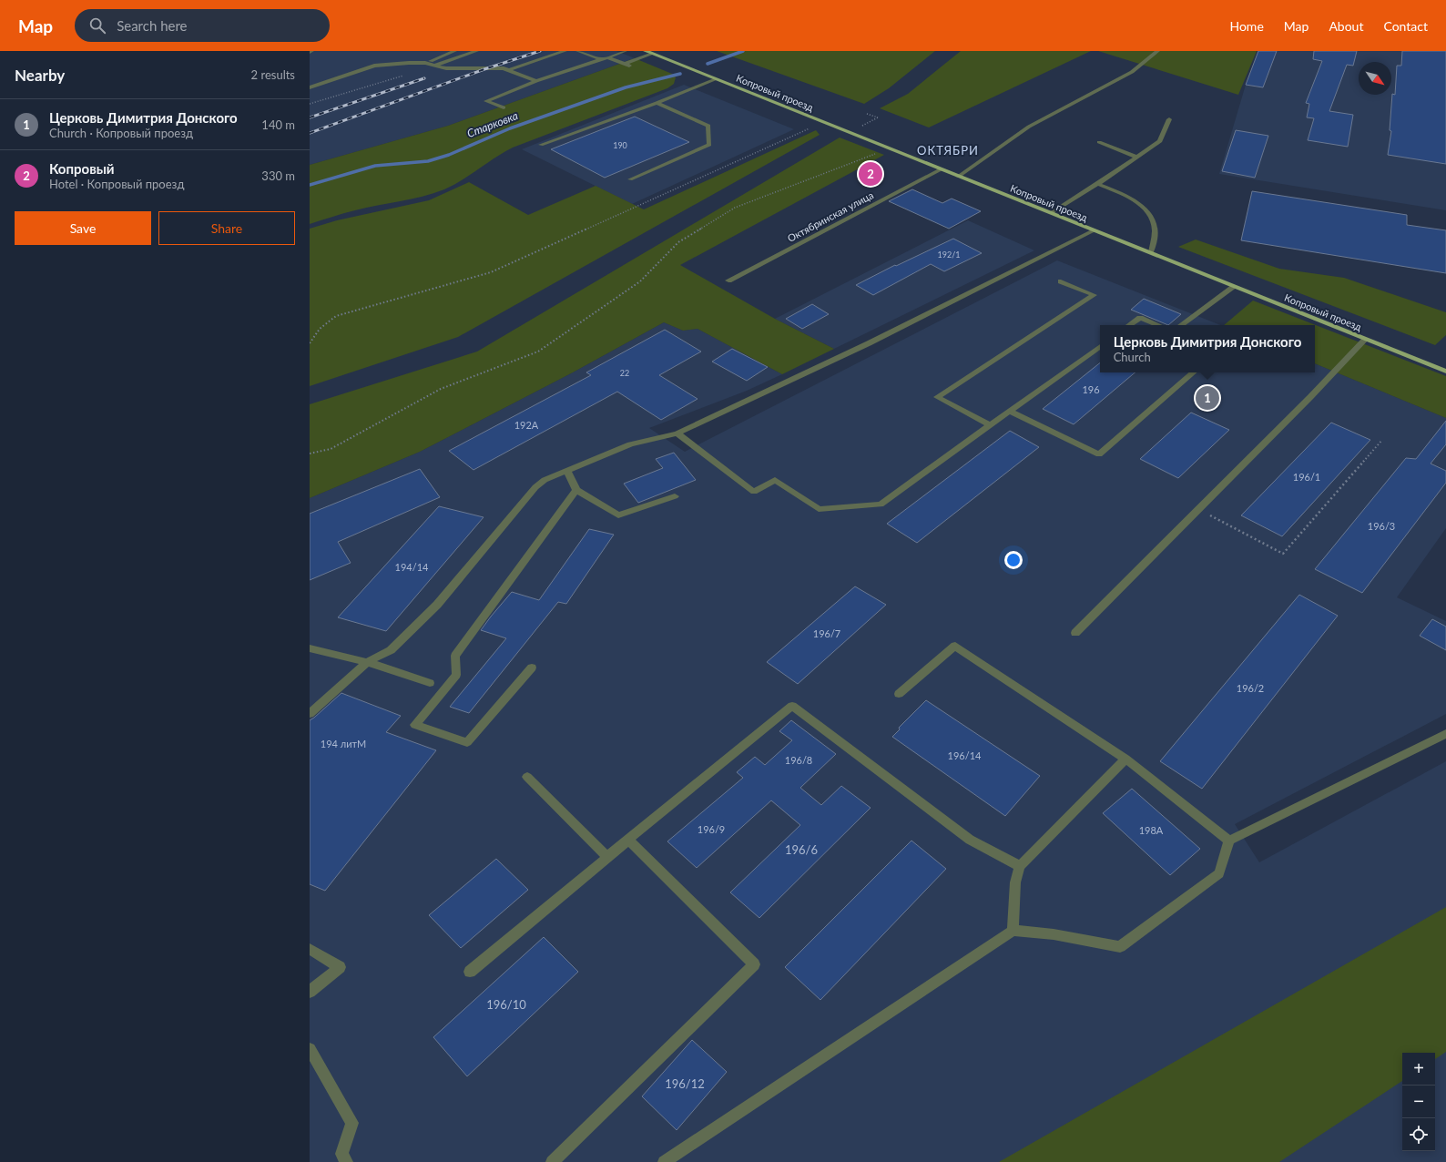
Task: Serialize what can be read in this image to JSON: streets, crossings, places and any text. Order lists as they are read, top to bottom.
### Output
{
  "streets": {
    "main road": ["Копровый проезд"],
    "street": ["Октябринская улица"]
  },
  "crossings": [
    ["Копровый проезд", "Октябринская улица"]
  ],
  "districts": ["ОКТЯБРИ"],
  "water": ["Старковка"],
  "house_numbers": [
    "190",
    "192/1",
    "22",
    "196",
    "192А",
    "196/1",
    "196/3",
    "194/14",
    "196/7",
    "196/2",
    "194 литМ",
    "196/14",
    "196/8",
    "196/9",
    "198А",
    "196/6",
    "196/10",
    "196/12"
  ],
  "north": "bottom right",
  "page": {
    "header": "Map",
    "search": "Search here",
    "nav": [
      "Home",
      "Map",
      "About",
      "Contact"
    ],
    "heading": ["Nearby", "2 results"],
    "list": [
      {
        "mark": "1",
        "name": "Церковь Димитрия Донского",
        "note": "Church · Копровый проезд",
        "value": "140 m"
      },
      {
        "mark": "2",
        "name": "Копровый",
        "note": "Hotel · Копровый проезд",
        "value": "330 m"
      }
    ],
    "pins": ["2", "1"],
    "buttons": ["Save", "Share"],
    "popup": ["Церковь Димитрия Донского", "Church"],
    "map_buttons": ["+", "−"]
  }
}
